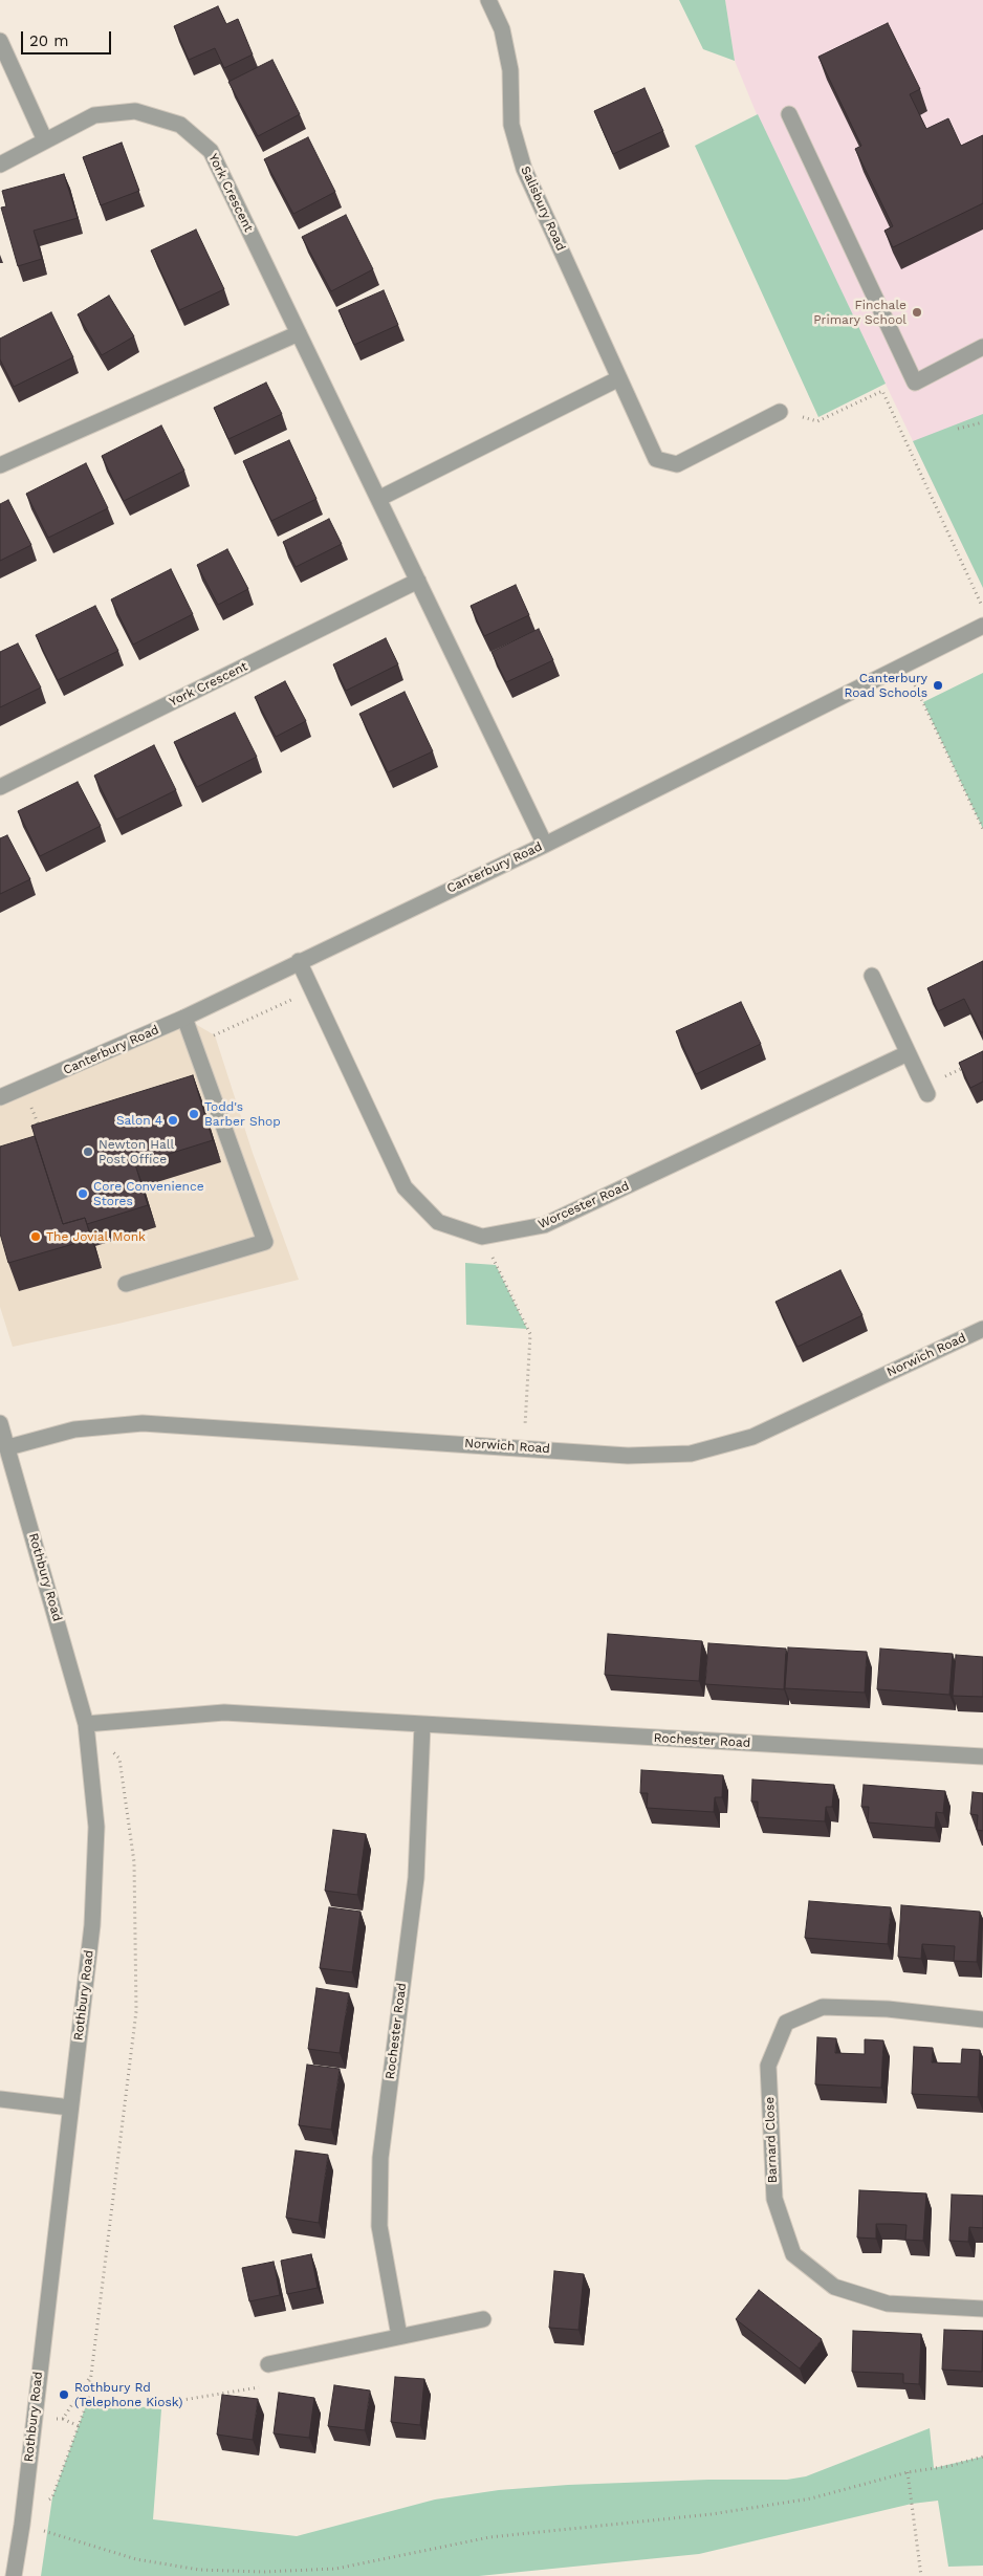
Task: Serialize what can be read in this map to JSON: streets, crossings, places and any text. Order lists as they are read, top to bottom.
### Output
{
  "streets": {
    "street": [
      "York Crescent",
      "Salisbury Road",
      "Canterbury Road",
      "Worcester Road",
      "Norwich Road",
      "Rothbury Road",
      "Rochester Road",
      "Barnard Close"
    ]
  },
  "crossings": [
    ["York Crescent", "Canterbury Road"],
    ["Canterbury Road", "Worcester Road"],
    ["Norwich Road", "Rothbury Road"],
    ["Rothbury Road", "Rochester Road"]
  ],
  "places": [
    "Finchale Primary School",
    "Canterbury Road Schools",
    "Todd's Barber Shop",
    "Salon 4",
    "Newton Hall Post Office",
    "Core Convenience Stores",
    "The Jovial Monk",
    "Rothbury Rd (Telephone Kiosk)"
  ],
  "scale_bar": "20 m"
}
